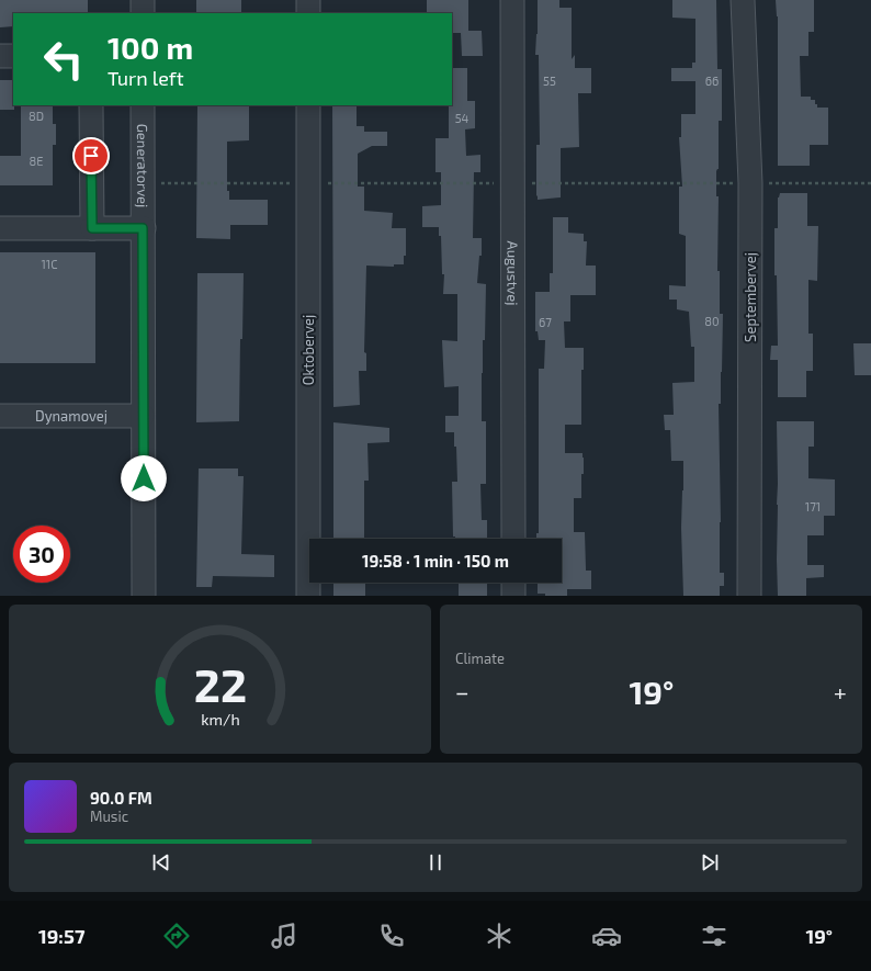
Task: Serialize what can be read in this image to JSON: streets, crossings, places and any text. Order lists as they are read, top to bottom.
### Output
{
  "streets": {
    "street": [
      "Generatorvej",
      "Augustvej",
      "Septembervej",
      "Oktobervej",
      "Dynamovej"
    ]
  },
  "crossings": [
    ["Generatorvej", "Dynamovej"]
  ],
  "house_numbers": [
    "55",
    "66",
    "8D",
    "54",
    "8E",
    "11C",
    "80",
    "67",
    "171"
  ],
  "page": {
    "turn": ["100 m", "Turn left"],
    "limit": "30",
    "trip": "19:58 · 1 min · 150 m",
    "tile": "Climate",
    "heat": ["−", "19°", "+"],
    "song": ["90.0 FM", "Music"],
    "tabs": ["19:57", "19°"],
    "gauge": ["22", "km/h"]
  }
}
